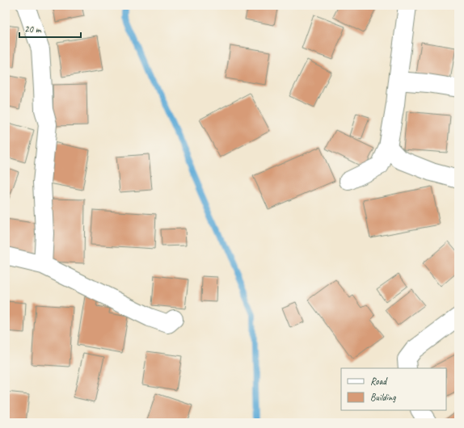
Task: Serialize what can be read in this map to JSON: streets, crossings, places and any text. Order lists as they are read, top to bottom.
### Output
{
  "legend": ["Road", "Building"],
  "scale_bar": "20 m"
}
